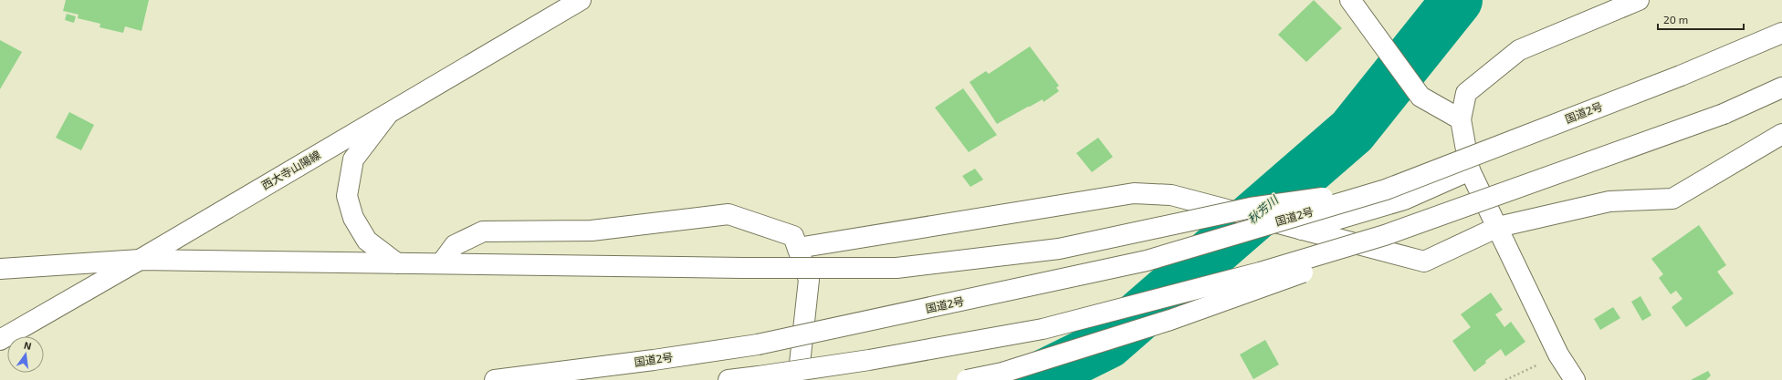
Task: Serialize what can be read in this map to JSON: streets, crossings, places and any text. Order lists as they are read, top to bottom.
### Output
{
  "streets": {
    "main road": ["国道2号", "西大寺山陽線"]
  },
  "crossings": [
    ["国道2号", "西大寺山陽線"]
  ],
  "water": ["秋芳川"],
  "scale_bar": "20 m",
  "north": "top"
}
